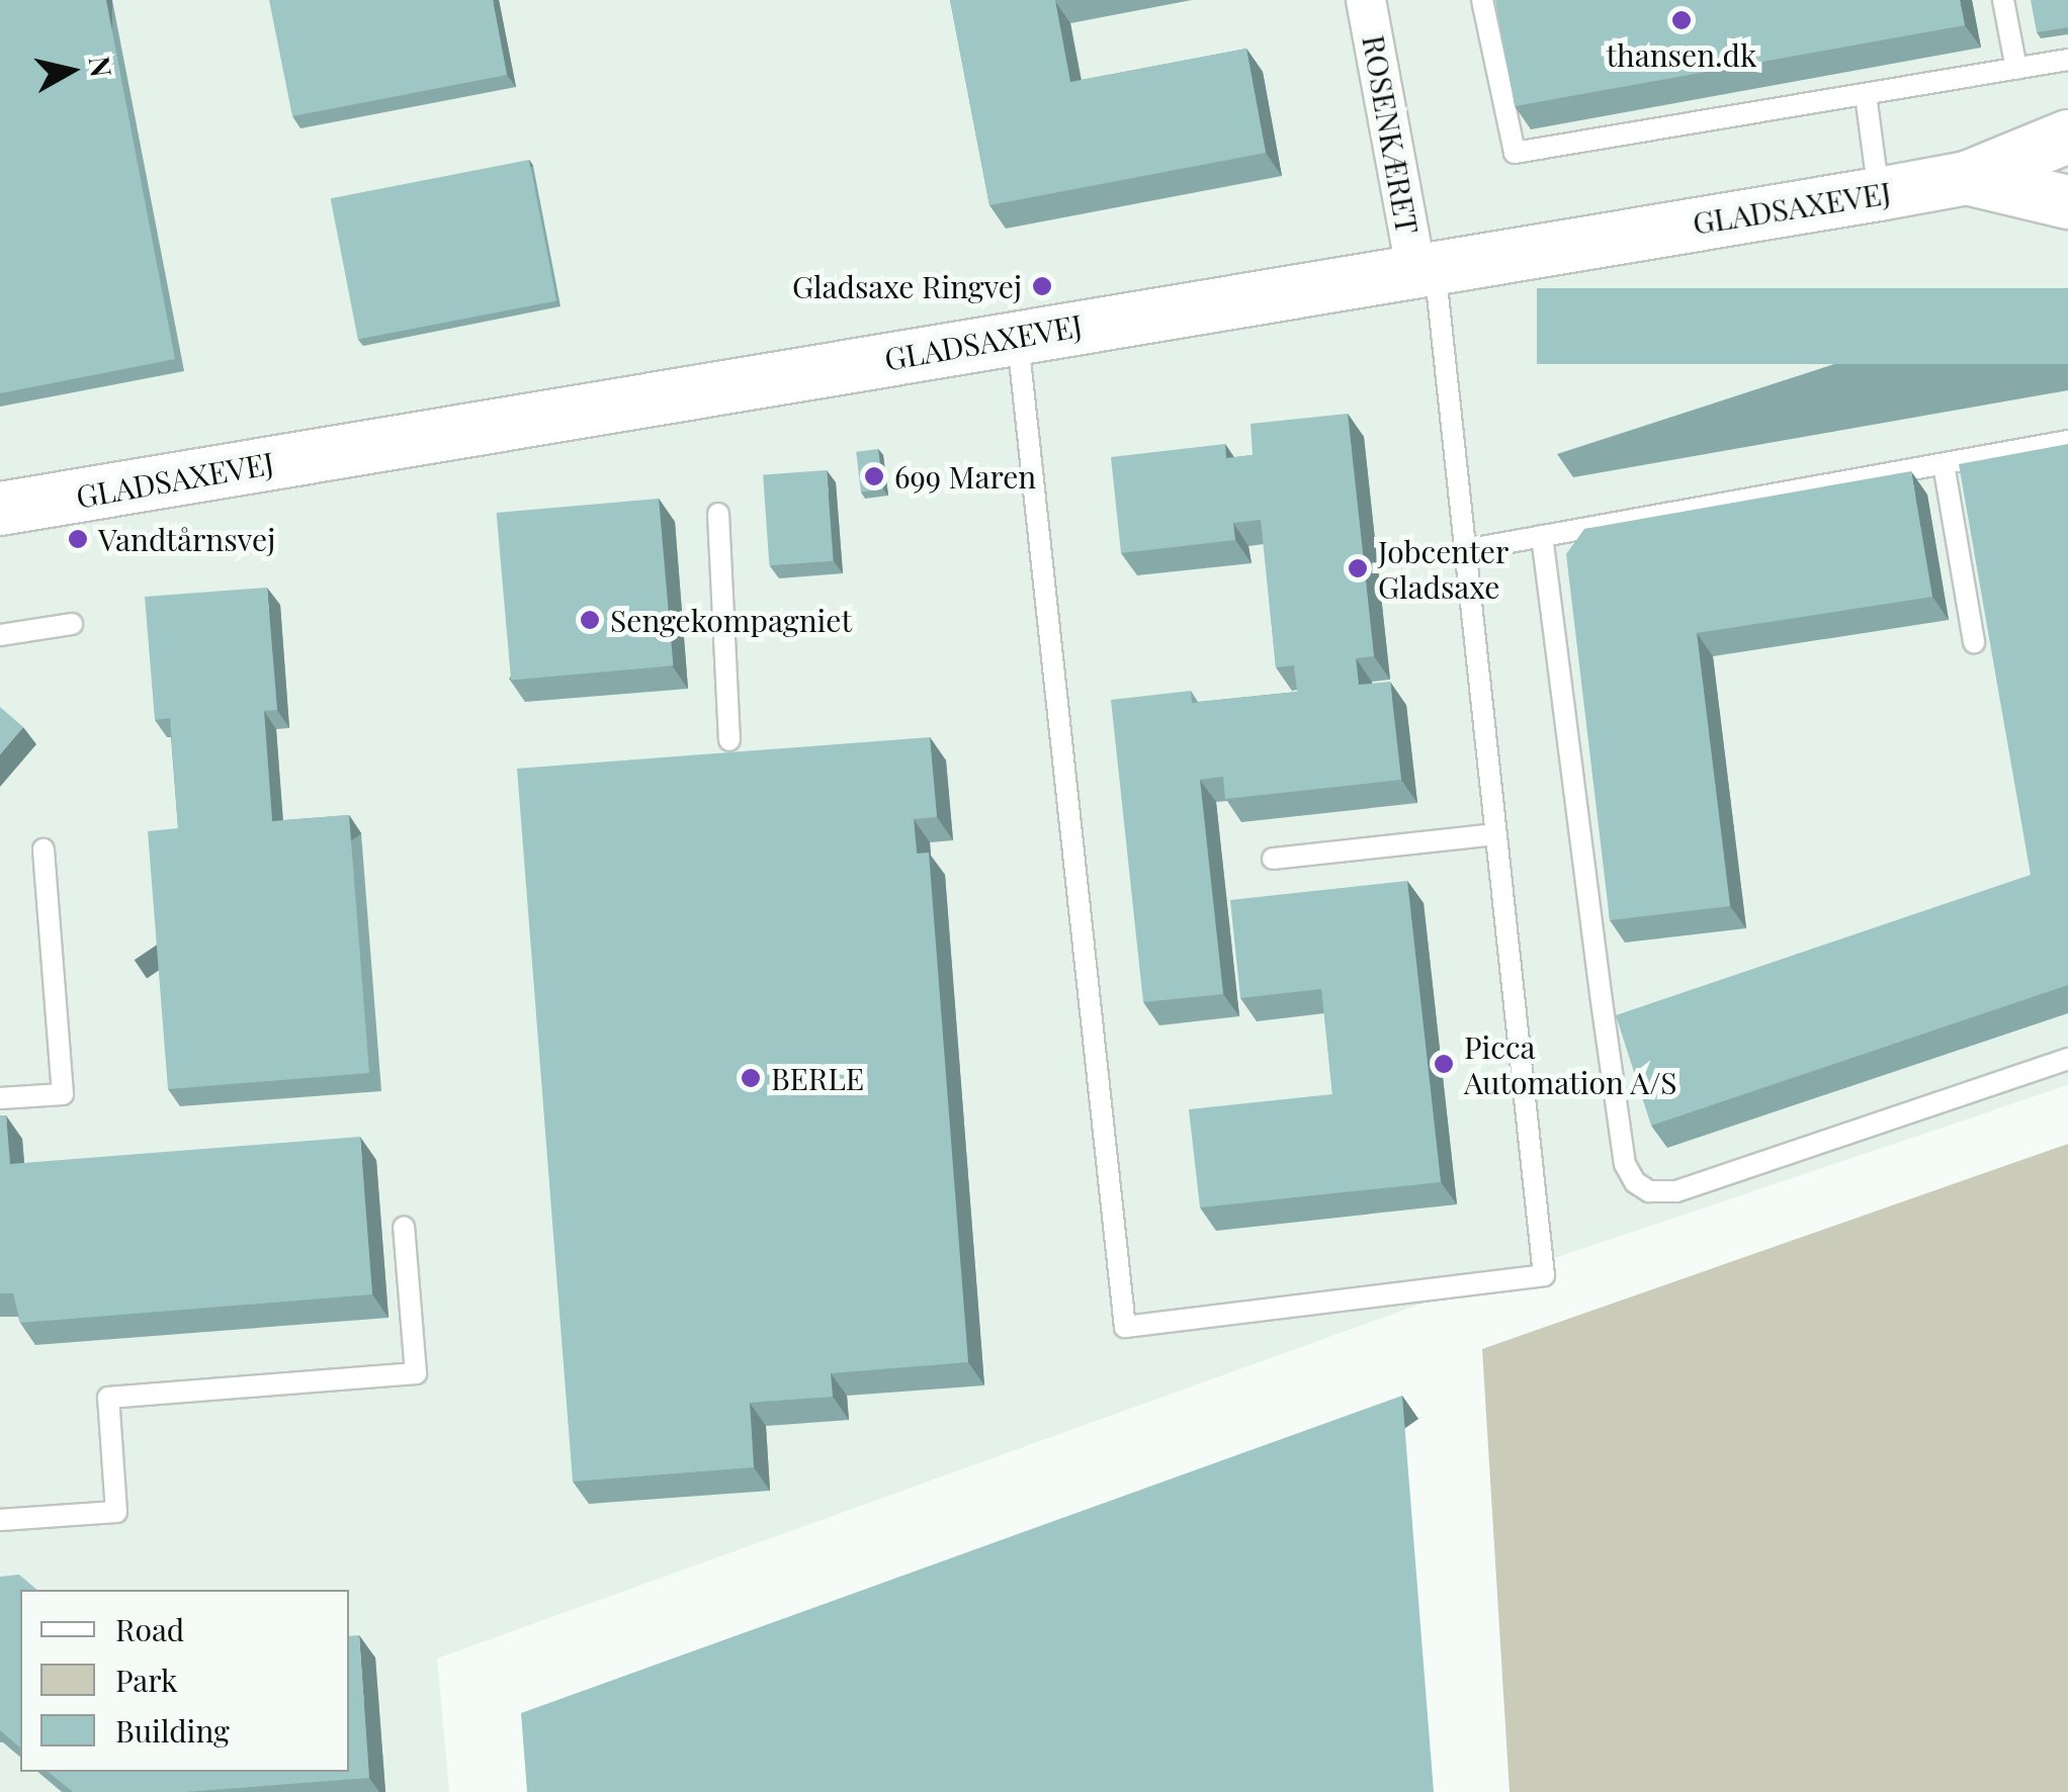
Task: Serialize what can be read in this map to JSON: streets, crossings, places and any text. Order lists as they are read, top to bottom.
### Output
{
  "streets": {
    "street": ["ROSENKÆRET", "GLADSAXEVEJ"]
  },
  "crossings": [
    ["ROSENKÆRET", "GLADSAXEVEJ"]
  ],
  "places": [
    "thansen.dk",
    "Gladsaxe Ringvej",
    "699 Maren",
    "Vandtårnsvej",
    "Jobcenter Gladsaxe",
    "Sengekompagniet",
    "Picca Automation A/S",
    "BERLE"
  ],
  "legend": ["Road", "Park", "Building"],
  "north": "right"
}
